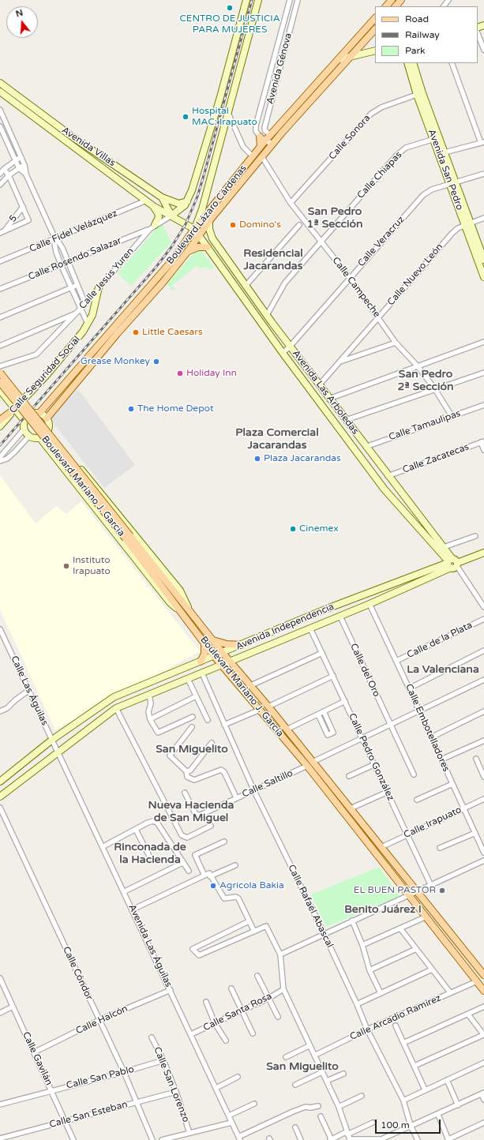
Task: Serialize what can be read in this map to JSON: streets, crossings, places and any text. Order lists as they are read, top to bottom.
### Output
{
  "streets": {
    "main road": ["Boulevard Lázaro Cárdenas", "Boulevard Mariano J. García"],
    "street": [
      "Avenida Génova",
      "Calle Sonora",
      "Avenida Villas",
      "Avenida San Pedro",
      "Calle Chiapas",
      "5",
      "Calle Fidel Velázquez",
      "Calle Veracruz",
      "Calle Rosendo Salazar",
      "Calle Nuevo León",
      "Calle Jesús Yuren",
      "Calle Campeche",
      "Calle Seguridad Social",
      "Avenida Las Arboledas",
      "Calle Tamaulipas",
      "Calle Zacatecas",
      "Avenida Independencia",
      "Calle de la Plata",
      "Calle del Oro",
      "Calle Las Águilas",
      "Calle Embotelladores",
      "Calle Pedro González",
      "Calle Saltillo",
      "Calle Irapuato",
      "Calle Rafaél Abascal",
      "Avenida Las Águilas",
      "Calle Cóndor",
      "Calle Santa Rosa",
      "Calle Arcadio Ramírez",
      "Calle Halcón",
      "Calle Gavilán",
      "Calle San Pablo",
      "Calle San Lorenzo",
      "Calle San Esteban"
    ]
  },
  "crossings": [
    ["Avenida Génova", "Boulevard Lázaro Cárdenas"],
    ["Calle Sonora", "Avenida San Pedro"],
    ["Calle Sonora", "Calle Campeche"],
    ["Avenida Villas", "Boulevard Lázaro Cárdenas"],
    ["Avenida Villas", "Calle Fidel Velázquez"],
    ["Avenida Villas", "Calle Jesús Yuren"],
    ["Avenida Villas", "Avenida Las Arboledas"],
    ["Avenida San Pedro", "Calle Chiapas"],
    ["Avenida San Pedro", "Calle Veracruz"],
    ["Avenida San Pedro", "Calle Nuevo León"],
    ["Calle Chiapas", "Calle Campeche"],
    ["Calle Chiapas", "Avenida Las Arboledas"],
    ["Boulevard Lázaro Cárdenas", "Calle Campeche"],
    ["Boulevard Lázaro Cárdenas", "Avenida Las Arboledas"],
    ["Calle Veracruz", "Calle Campeche"],
    ["Calle Veracruz", "Avenida Las Arboledas"],
    ["Calle Rosendo Salazar", "Calle Jesús Yuren"],
    ["Calle Nuevo León", "Calle Campeche"],
    ["Calle Nuevo León", "Avenida Las Arboledas"],
    ["Calle Jesús Yuren", "Calle Seguridad Social"],
    ["Calle Campeche", "Calle Tamaulipas"],
    ["Avenida Las Arboledas", "Calle Tamaulipas"],
    ["Avenida Las Arboledas", "Calle Zacatecas"],
    ["Avenida Las Arboledas", "Avenida Independencia"],
    ["Boulevard Mariano J. García", "Avenida Independencia"],
    ["Boulevard Mariano J. García", "Calle Saltillo"],
    ["Boulevard Mariano J. García", "Calle Irapuato"],
    ["Boulevard Mariano J. García", "Calle Arcadio Ramírez"],
    ["Avenida Independencia", "Calle del Oro"],
    ["Avenida Independencia", "Calle Las Águilas"],
    ["Avenida Independencia", "Calle Embotelladores"],
    ["Avenida Independencia", "Calle Pedro González"],
    ["Avenida Independencia", "Calle Rafaél Abascal"],
    ["Avenida Independencia", "Avenida Las Águilas"],
    ["Calle de la Plata", "Calle Embotelladores"],
    ["Calle Las Águilas", "Avenida Las Águilas"],
    ["Calle Embotelladores", "Calle Irapuato"],
    ["Calle Pedro González", "Calle Irapuato"],
    ["Calle Saltillo", "Calle Rafaél Abascal"],
    ["Calle Rafaél Abascal", "Calle Arcadio Ramírez"],
    ["Avenida Las Águilas", "Calle Santa Rosa"],
    ["Avenida Las Águilas", "Calle Halcón"],
    ["Calle Cóndor", "Calle Halcón"],
    ["Calle Cóndor", "Calle San Pablo"],
    ["Calle Cóndor", "Calle San Esteban"],
    ["Calle Halcón", "Calle Gavilán"],
    ["Calle Gavilán", "Calle San Pablo"],
    ["Calle Gavilán", "Calle San Esteban"],
    ["Calle San Pablo", "Calle San Lorenzo"],
    ["Calle San Lorenzo", "Calle San Esteban"]
  ],
  "districts": [
    "San Pedro 1ª Sección",
    "Residencial Jacarandas",
    "San Pedro 2ª Sección",
    "Plaza Comercial Jacarandas",
    "La Valenciana",
    "San Miguelito",
    "Nueva Hacienda de San Miguel",
    "Rinconada de la Hacienda",
    "Benito Juárez I",
    "San Miguelito"
  ],
  "places": [
    "CENTRO DE JUSTICIA PARA MUJERES",
    "Hospital MAC: Irapuato",
    "Domino's",
    "Little Caesars",
    "Grease Monkey",
    "Holiday Inn",
    "The Home Depot",
    "Plaza Jacarandas",
    "Cinemex",
    "Instituto Irapuato",
    "Agrícola Bakia",
    "EL BUEN PASTOR"
  ],
  "legend": ["Road", "Railway", "Park"],
  "scale_bar": "100 m",
  "north": "top"
}
